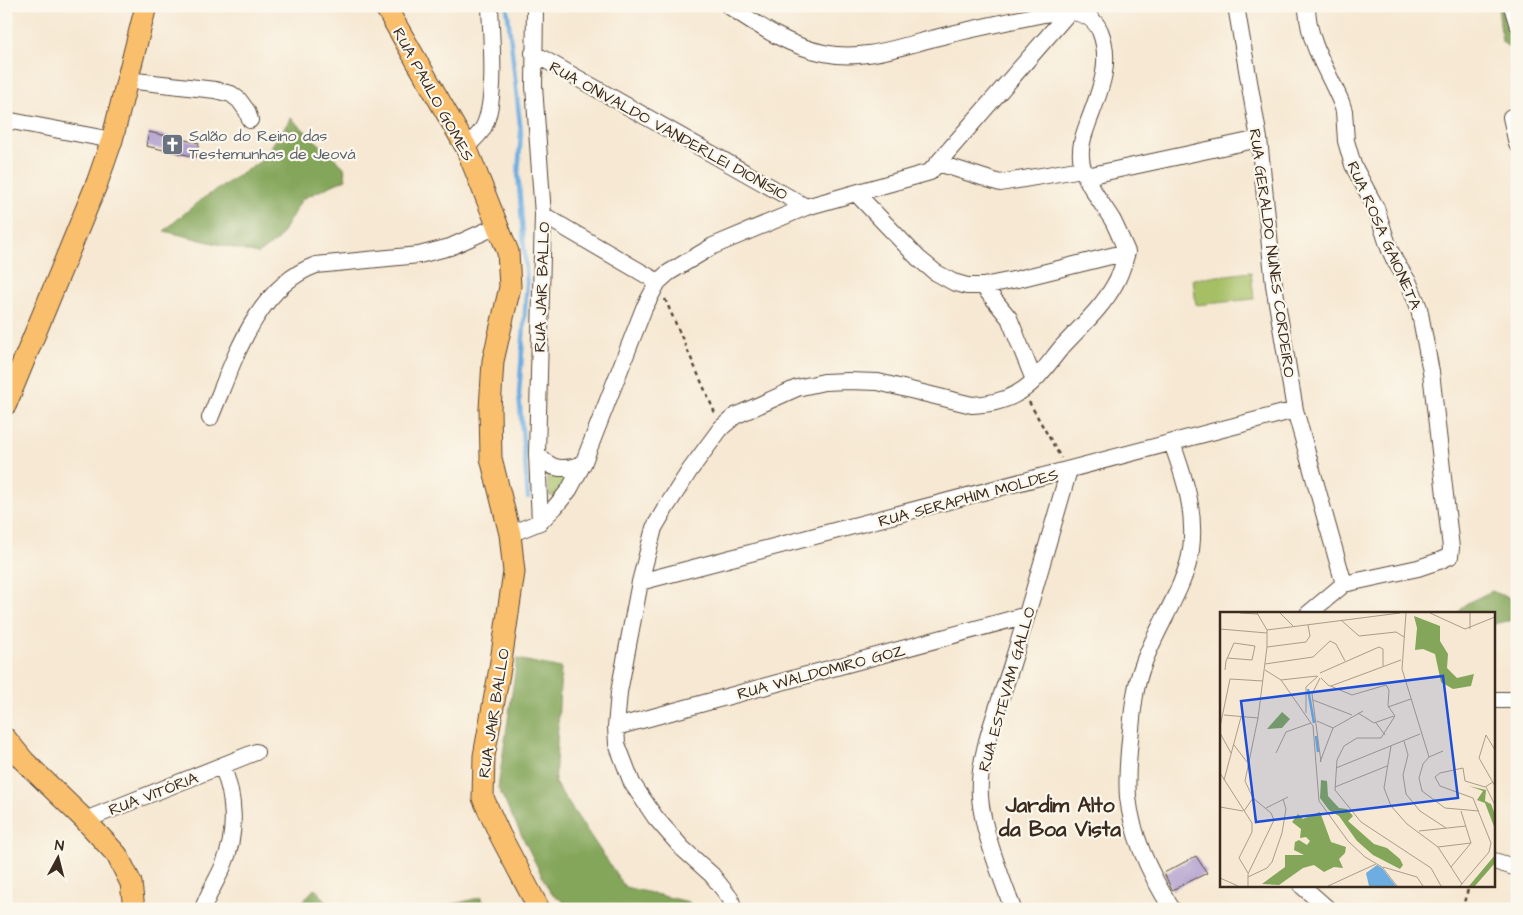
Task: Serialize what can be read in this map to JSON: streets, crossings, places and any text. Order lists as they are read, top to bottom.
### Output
{
  "streets": {
    "main road": ["RUA PAULO GOMES", "RUA JAIR BALLO"],
    "street": [
      "RUA ONIVALDO VANDERLEI DIONÍSIO",
      "RUA ROSA GAIONETA",
      "RUA GERALDO NUNES CORDEIRO",
      "RUA SERAPHIM MOLDES",
      "RUA WALDOMIRO GOZ",
      "RUA ESTEVAM GALLO",
      "RUA VITÓRIA"
    ]
  },
  "crossings": [
    ["RUA PAULO GOMES", "RUA JAIR BALLO"],
    ["RUA ONIVALDO VANDERLEI DIONÍSIO", "RUA JAIR BALLO"],
    ["RUA ROSA GAIONETA", "RUA GERALDO NUNES CORDEIRO"],
    ["RUA GERALDO NUNES CORDEIRO", "RUA SERAPHIM MOLDES"],
    ["RUA SERAPHIM MOLDES", "RUA ESTEVAM GALLO"],
    ["RUA WALDOMIRO GOZ", "RUA ESTEVAM GALLO"]
  ],
  "districts": ["Jardim Alto da Boa Vista"],
  "places": {
    "church": ["Salão do Reino das Testemunhas de Jeová"]
  },
  "north": "top"
}
